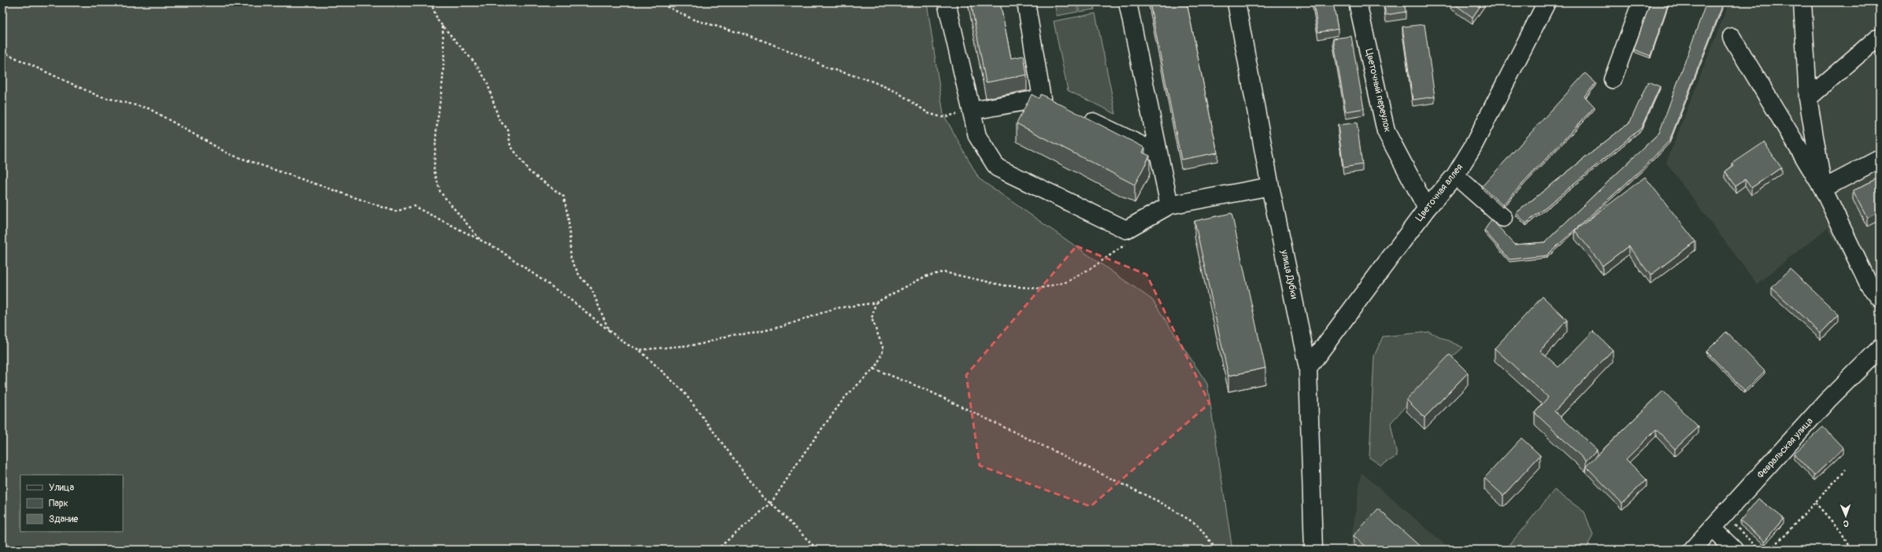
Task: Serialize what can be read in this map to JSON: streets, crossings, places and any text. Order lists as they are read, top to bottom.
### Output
{
  "streets": {
    "street": [
      "Цветочный переулок",
      "Цветочная аллея",
      "улица Дубки",
      "Февральская улица"
    ]
  },
  "crossings": [
    ["Цветочный переулок", "Цветочная аллея"],
    ["Цветочная аллея", "улица Дубки"]
  ],
  "legend": ["Улица", "Парк", "Здание"],
  "north": "bottom"
}
